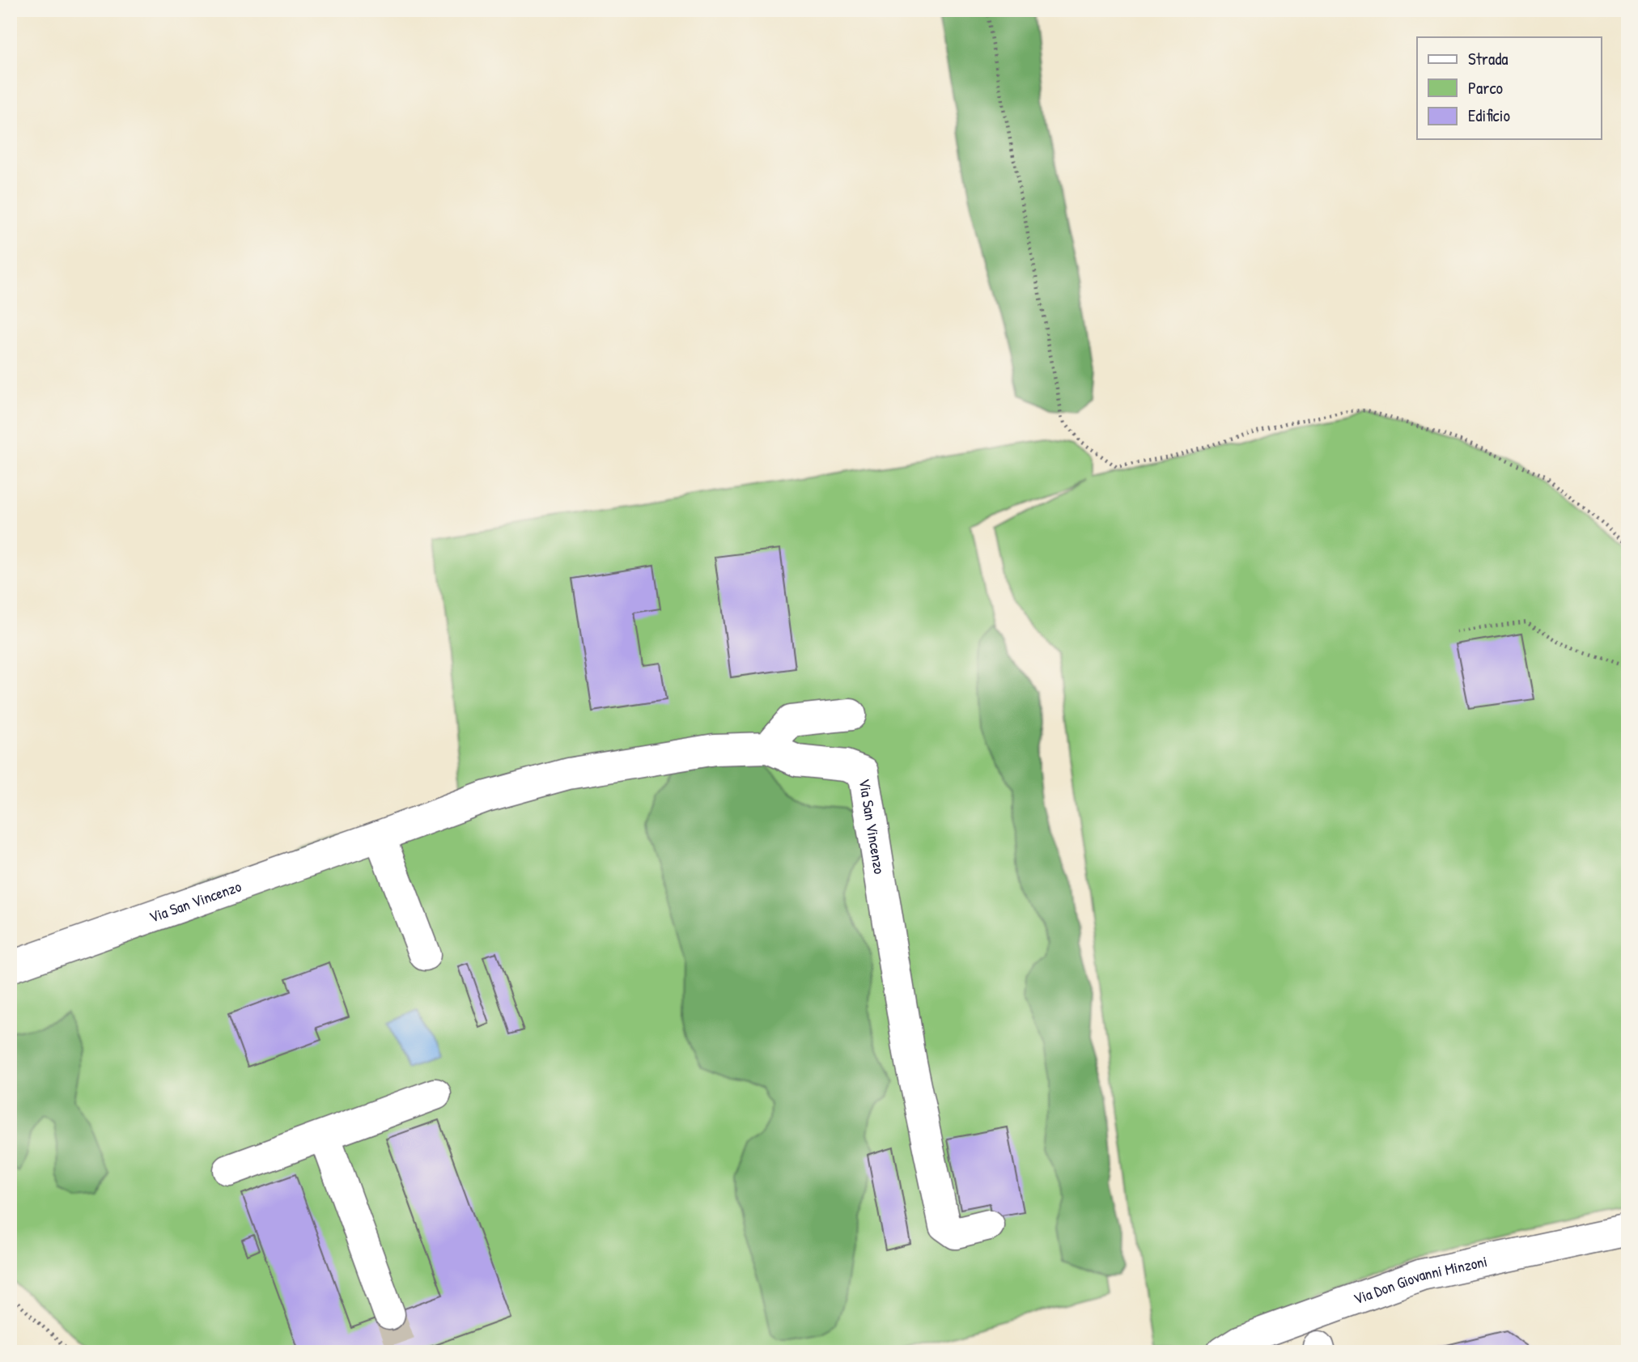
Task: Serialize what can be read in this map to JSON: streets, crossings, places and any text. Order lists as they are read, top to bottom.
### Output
{
  "streets": {
    "street": ["Via San Vincenzo", "Via Don Giovanni Minzoni"]
  },
  "legend": ["Strada", "Parco", "Edificio"]
}
